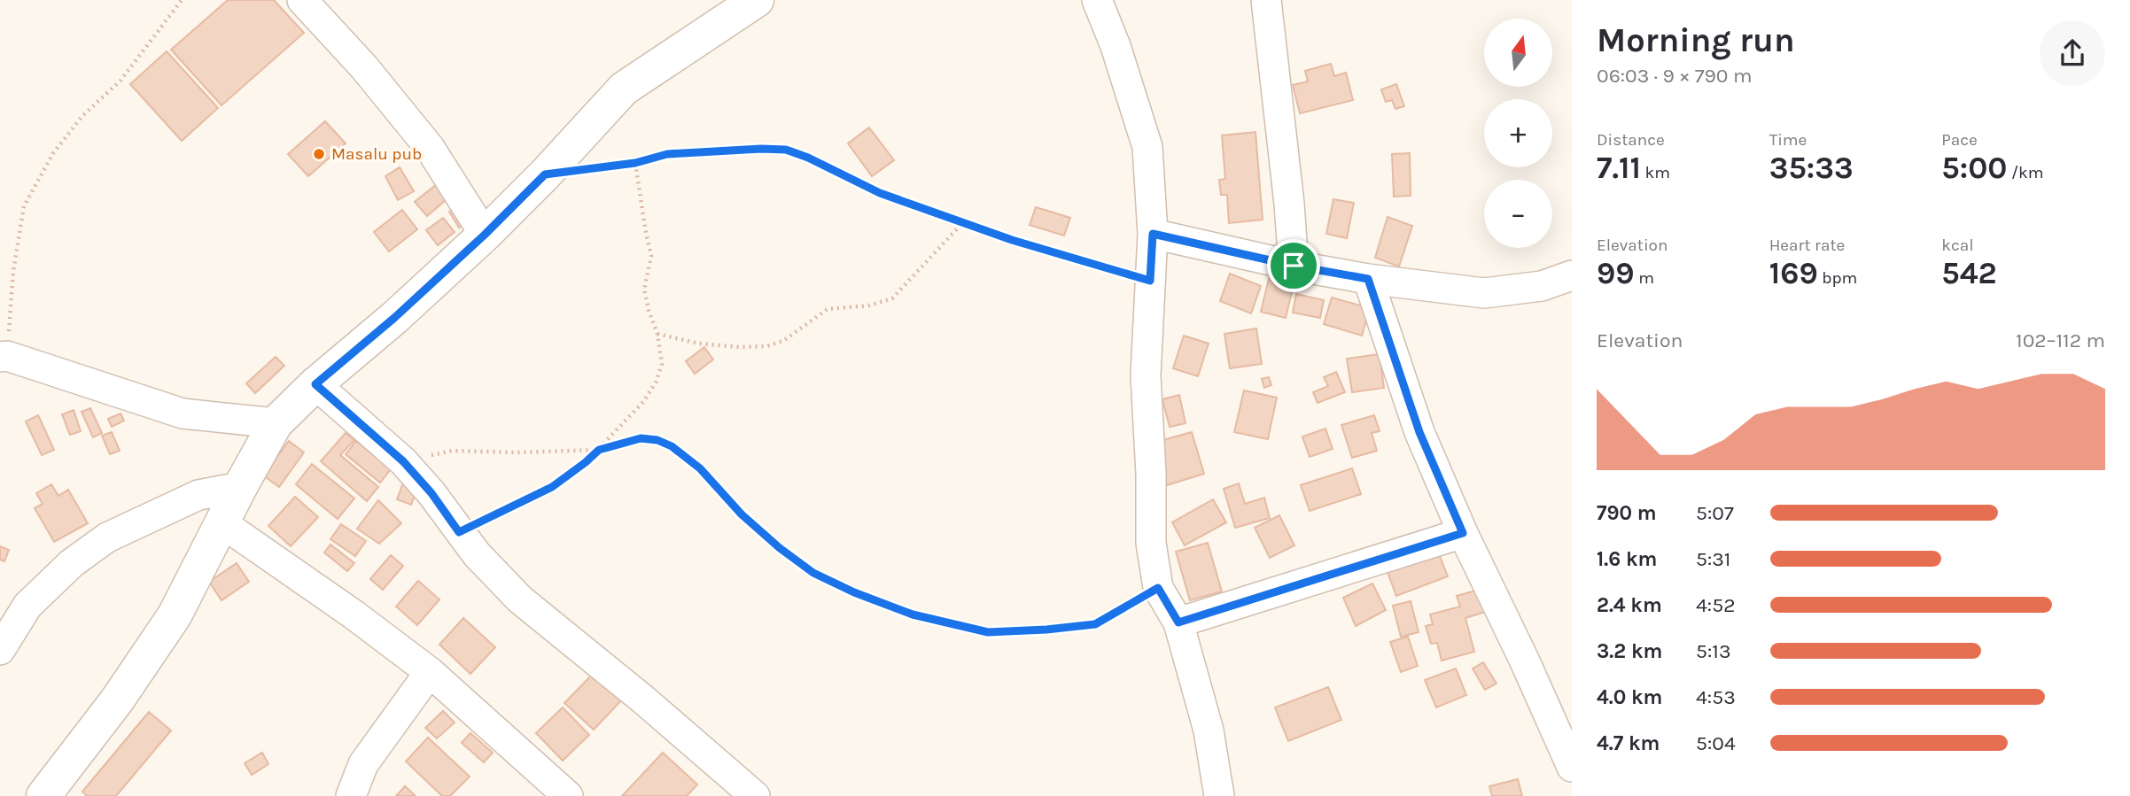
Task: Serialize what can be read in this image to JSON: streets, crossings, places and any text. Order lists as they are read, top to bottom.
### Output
{
  "places": ["Masalu pub"],
  "north": "top",
  "page": {
    "heading": ["Morning run", "06:03 · 9 × 790 m"],
    "map_buttons": ["+", "−"],
    "stats": [
      ["Distance", "7.11 km"],
      ["Time", "35:33"],
      ["Pace", "5:00 /km"],
      ["Elevation", "99 m"],
      ["Heart rate", "169 bpm"],
      ["kcal", "542"]
    ],
    "chart": ["Elevation", "102–112 m"],
    "list": [
      {
        "name": "790 m",
        "note": "5:07"
      },
      {
        "name": "1.6 km",
        "note": "5:31"
      },
      {
        "name": "2.4 km",
        "note": "4:52"
      },
      {
        "name": "3.2 km",
        "note": "5:13"
      },
      {
        "name": "4.0 km",
        "note": "4:53"
      },
      {
        "name": "4.7 km",
        "note": "5:04"
      }
    ]
  }
}
